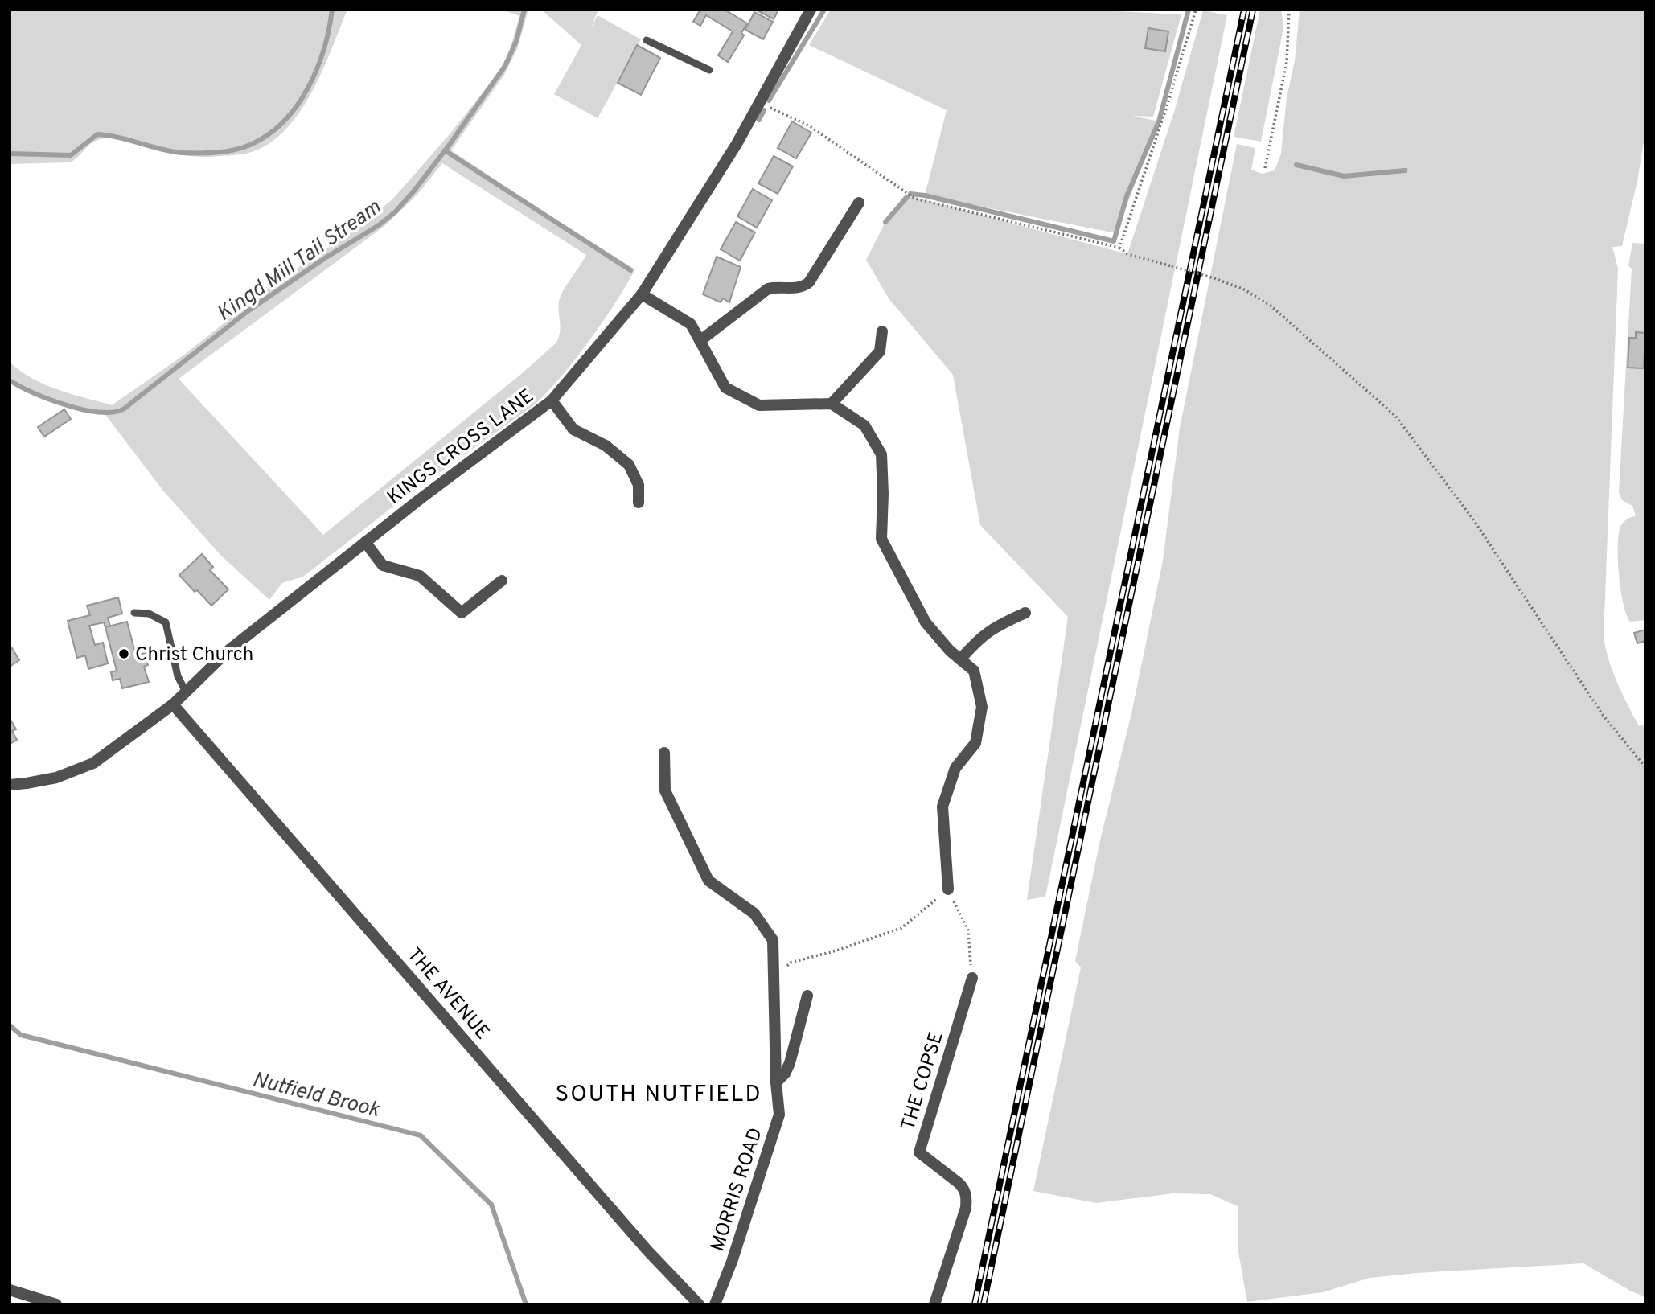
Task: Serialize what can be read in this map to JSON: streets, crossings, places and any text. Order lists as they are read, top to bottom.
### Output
{
  "streets": {
    "street": [
      "KINGS CROSS LANE",
      "THE AVENUE",
      "THE COPSE",
      "MORRIS ROAD"
    ]
  },
  "crossings": [
    ["KINGS CROSS LANE", "THE AVENUE"]
  ],
  "districts": ["SOUTH NUTFIELD"],
  "water": ["Kingd Mill Tail Stream", "Nutfield Brook"],
  "places": ["Christ Church"]
}
